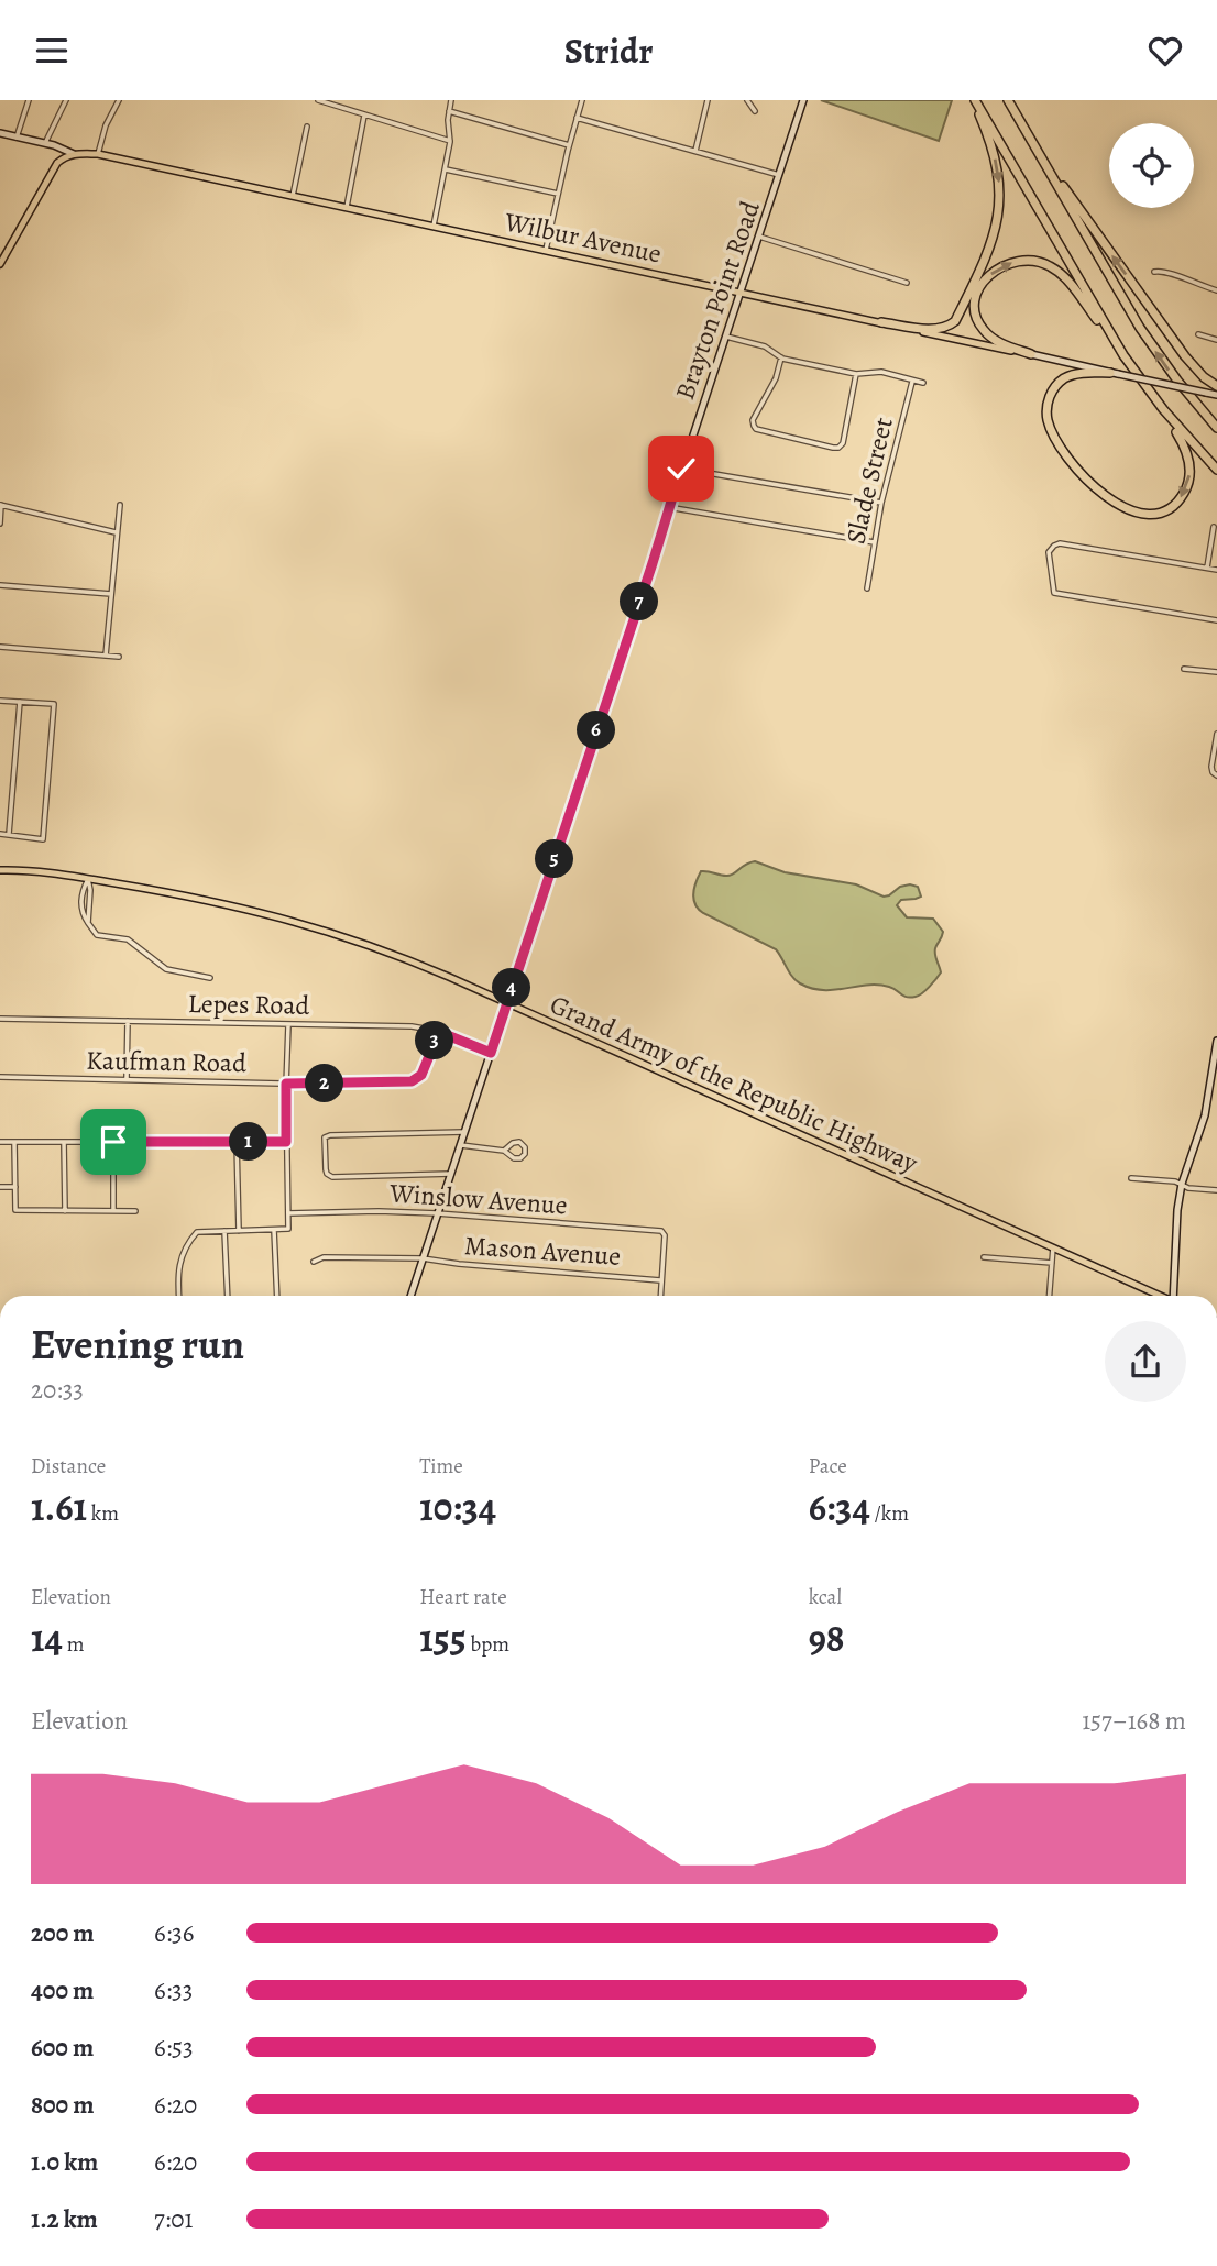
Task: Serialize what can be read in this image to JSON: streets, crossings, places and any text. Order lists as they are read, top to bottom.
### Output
{
  "streets": {
    "main road": ["Wilbur Avenue", "Grand Army of the Republic Highway"],
    "street": [
      "Brayton Point Road",
      "Slade Street",
      "Lepes Road",
      "Kaufman Road",
      "Winslow Avenue",
      "Mason Avenue"
    ]
  },
  "crossings": [
    ["Wilbur Avenue", "Brayton Point Road"],
    ["Brayton Point Road", "Lepes Road"],
    ["Brayton Point Road", "Grand Army of the Republic Highway"],
    ["Brayton Point Road", "Winslow Avenue"],
    ["Brayton Point Road", "Mason Avenue"],
    ["Lepes Road", "Kaufman Road"],
    ["Winslow Avenue", "Mason Avenue"]
  ],
  "page": {
    "header": "Stridr",
    "pins": [
      "7",
      "6",
      "5",
      "4",
      "3",
      "2",
      "1"
    ],
    "heading": ["Evening run", "20:33"],
    "stats": [
      ["Distance", "1.61 km"],
      ["Time", "10:34"],
      ["Pace", "6:34 /km"],
      ["Elevation", "14 m"],
      ["Heart rate", "155 bpm"],
      ["kcal", "98"]
    ],
    "chart": ["Elevation", "157–168 m"],
    "list": [
      {
        "name": "200 m",
        "note": "6:36"
      },
      {
        "name": "400 m",
        "note": "6:33"
      },
      {
        "name": "600 m",
        "note": "6:53"
      },
      {
        "name": "800 m",
        "note": "6:20"
      },
      {
        "name": "1.0 km",
        "note": "6:20"
      },
      {
        "name": "1.2 km",
        "note": "7:01"
      }
    ]
  }
}
